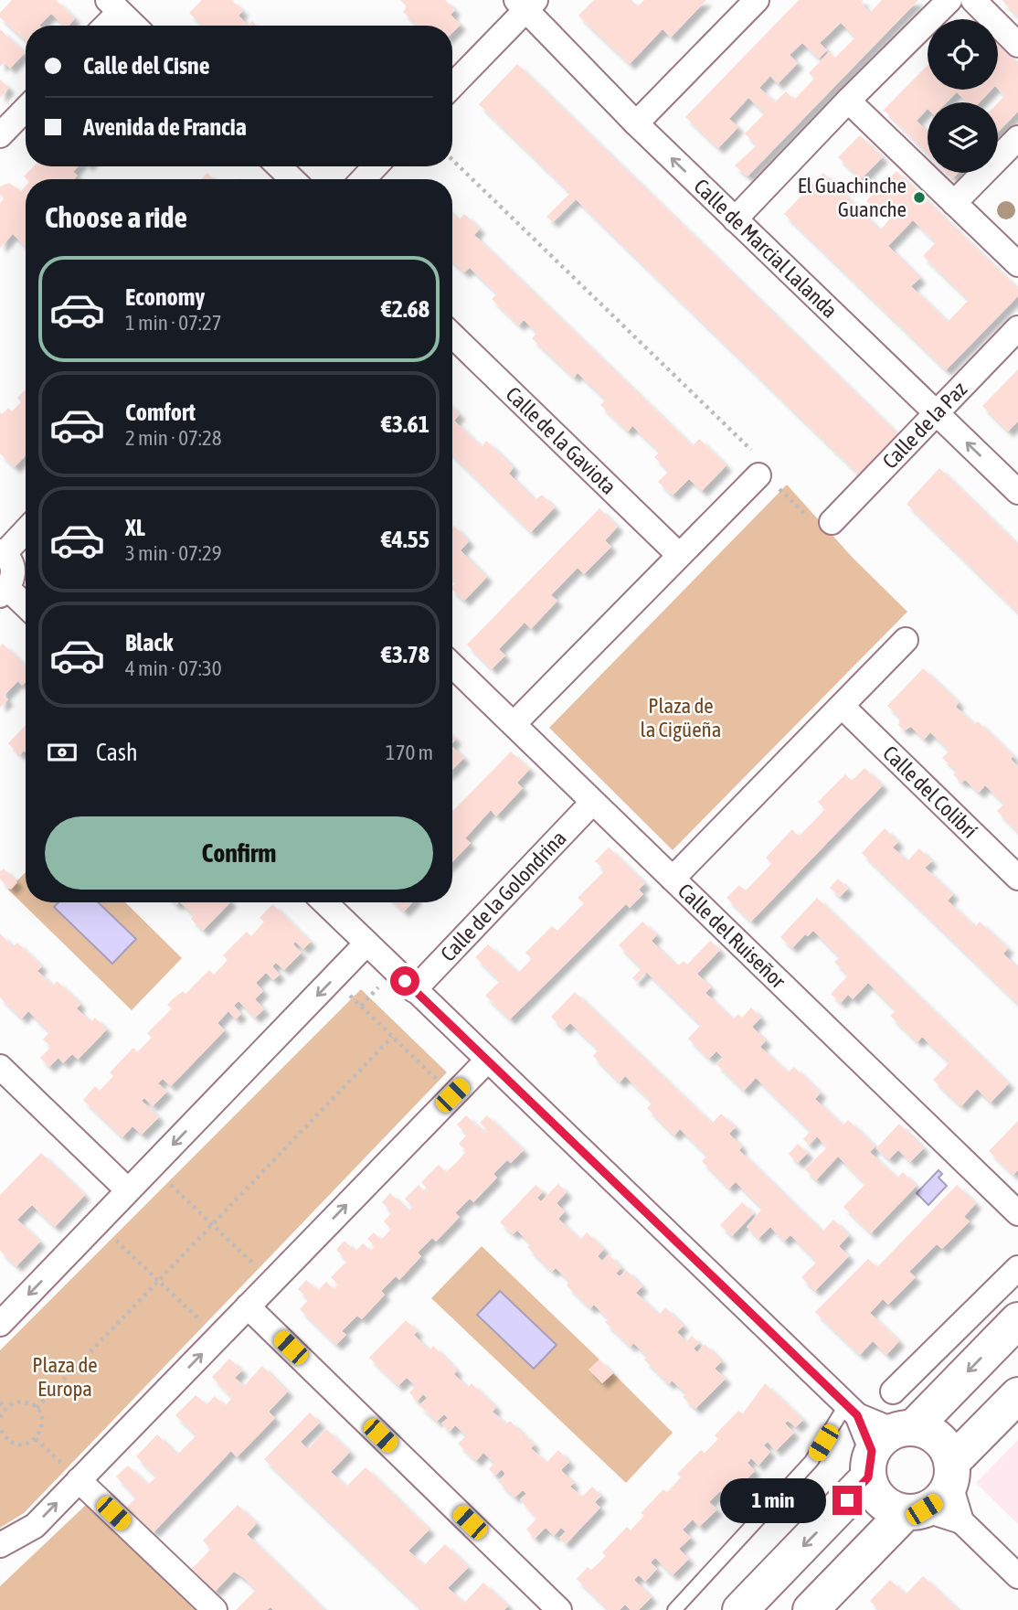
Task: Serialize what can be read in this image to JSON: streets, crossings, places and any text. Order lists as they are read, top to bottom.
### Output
{
  "streets": {
    "street": [
      "Calle de Marcial Lalanda",
      "Calle de la Paz",
      "Calle de la Gaviota",
      "Calle del Colibrí",
      "Calle de la Golondrina",
      "Calle del Ruiseñor"
    ]
  },
  "crossings": [
    ["Calle de Marcial Lalanda", "Calle de la Paz"],
    ["Calle de la Golondrina", "Calle del Ruiseñor"]
  ],
  "one_way": ["Calle de Marcial Lalanda"],
  "parks": ["Plaza de la Cigüeña", "Plaza de Europa"],
  "places": ["El Guachinche Guanche"],
  "page": {
    "banner": ["Calle del Cisne", "Avenida de Francia"],
    "heading": "Choose a ride",
    "list": [
      {
        "name": "Economy",
        "note": "1 min · 07:27",
        "value": "€2.68"
      },
      {
        "name": "Comfort",
        "note": "2 min · 07:28",
        "value": "€3.61"
      },
      {
        "name": "XL",
        "note": "3 min · 07:29",
        "value": "€4.55"
      },
      {
        "name": "Black",
        "note": "4 min · 07:30",
        "value": "€3.78"
      }
    ],
    "pay": ["Cash", "170 m"],
    "buttons": "Confirm",
    "bubble": "1 min"
  }
}
